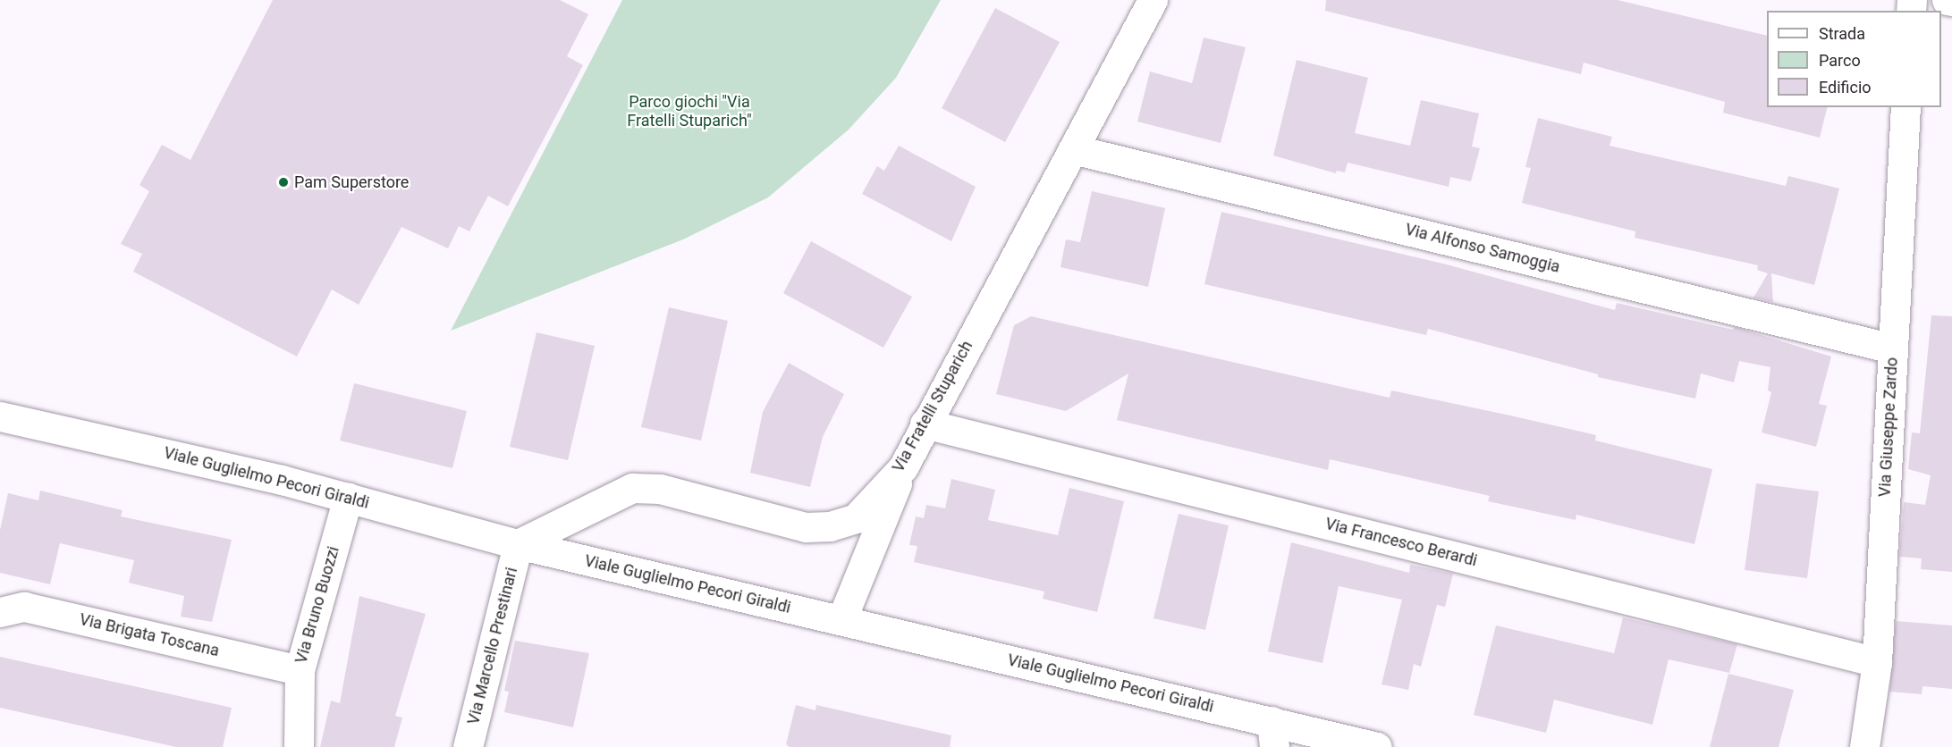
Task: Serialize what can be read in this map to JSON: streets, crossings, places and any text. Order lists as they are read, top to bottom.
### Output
{
  "streets": {
    "street": [
      "Via Alfonso Samoggia",
      "Via Fratelli Stuparich",
      "Via Giuseppe Zardo",
      "Viale Guglielmo Pecori Giraldi",
      "Via Francesco Berardi",
      "Via Bruno Buozzi",
      "Via Brigata Toscana",
      "Via Marcello Prestinari"
    ]
  },
  "crossings": [
    ["Via Alfonso Samoggia", "Via Fratelli Stuparich"],
    ["Via Alfonso Samoggia", "Via Giuseppe Zardo"],
    ["Via Fratelli Stuparich", "Viale Guglielmo Pecori Giraldi"],
    ["Via Fratelli Stuparich", "Via Francesco Berardi"],
    ["Via Fratelli Stuparich", "Via Marcello Prestinari"],
    ["Via Giuseppe Zardo", "Via Francesco Berardi"],
    ["Viale Guglielmo Pecori Giraldi", "Via Bruno Buozzi"],
    ["Viale Guglielmo Pecori Giraldi", "Via Marcello Prestinari"],
    ["Via Bruno Buozzi", "Via Brigata Toscana"]
  ],
  "parks": ["Parco giochi \"Via Fratelli Stuparich\""],
  "places": ["Pam Superstore"],
  "legend": ["Strada", "Parco", "Edificio"]
}
